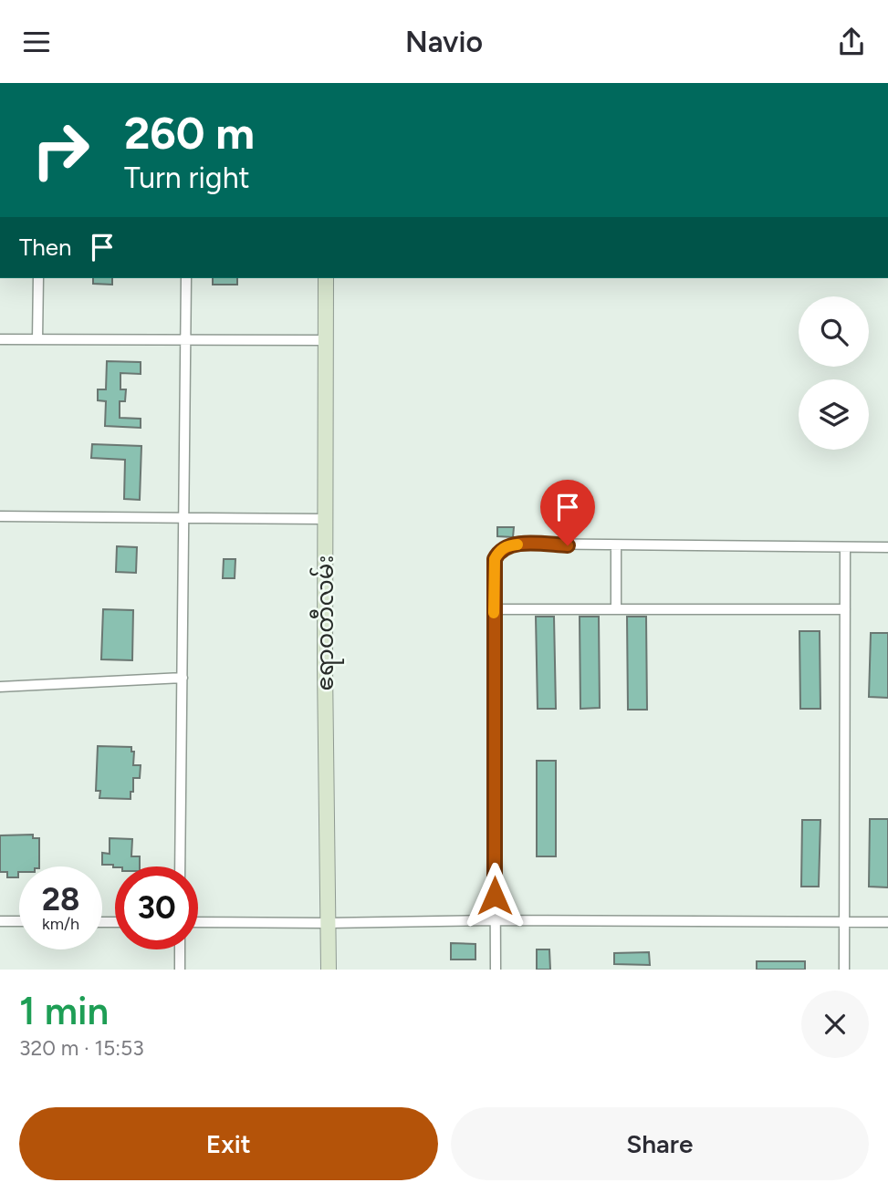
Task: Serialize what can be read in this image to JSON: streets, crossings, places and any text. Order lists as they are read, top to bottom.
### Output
{
  "streets": {
    "street": ["ဧရာဝတီလမ်း"]
  },
  "page": {
    "header": "Navio",
    "turn": ["260 m", "Turn right"],
    "then": "Then",
    "speed": "28 km/h",
    "limit": "30",
    "heading": ["1 min", "320 m · 15:53"],
    "buttons": ["Exit", "Share"]
  }
}
